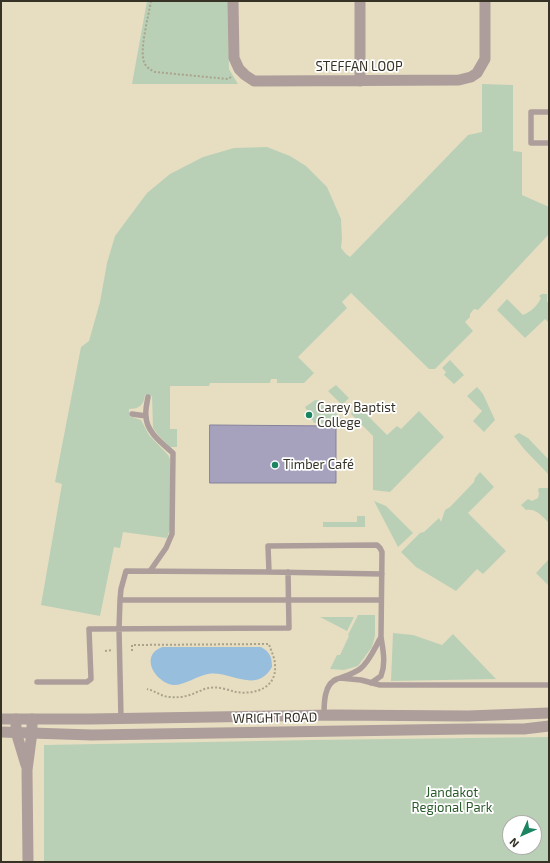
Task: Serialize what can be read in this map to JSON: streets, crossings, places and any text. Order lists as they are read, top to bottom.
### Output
{
  "streets": {
    "street": ["STEFFAN LOOP", "WRIGHT ROAD"]
  },
  "parks": ["Jandakot Regional Park"],
  "places": ["Carey Baptist College", "Timber Café"],
  "north": "bottom left"
}
